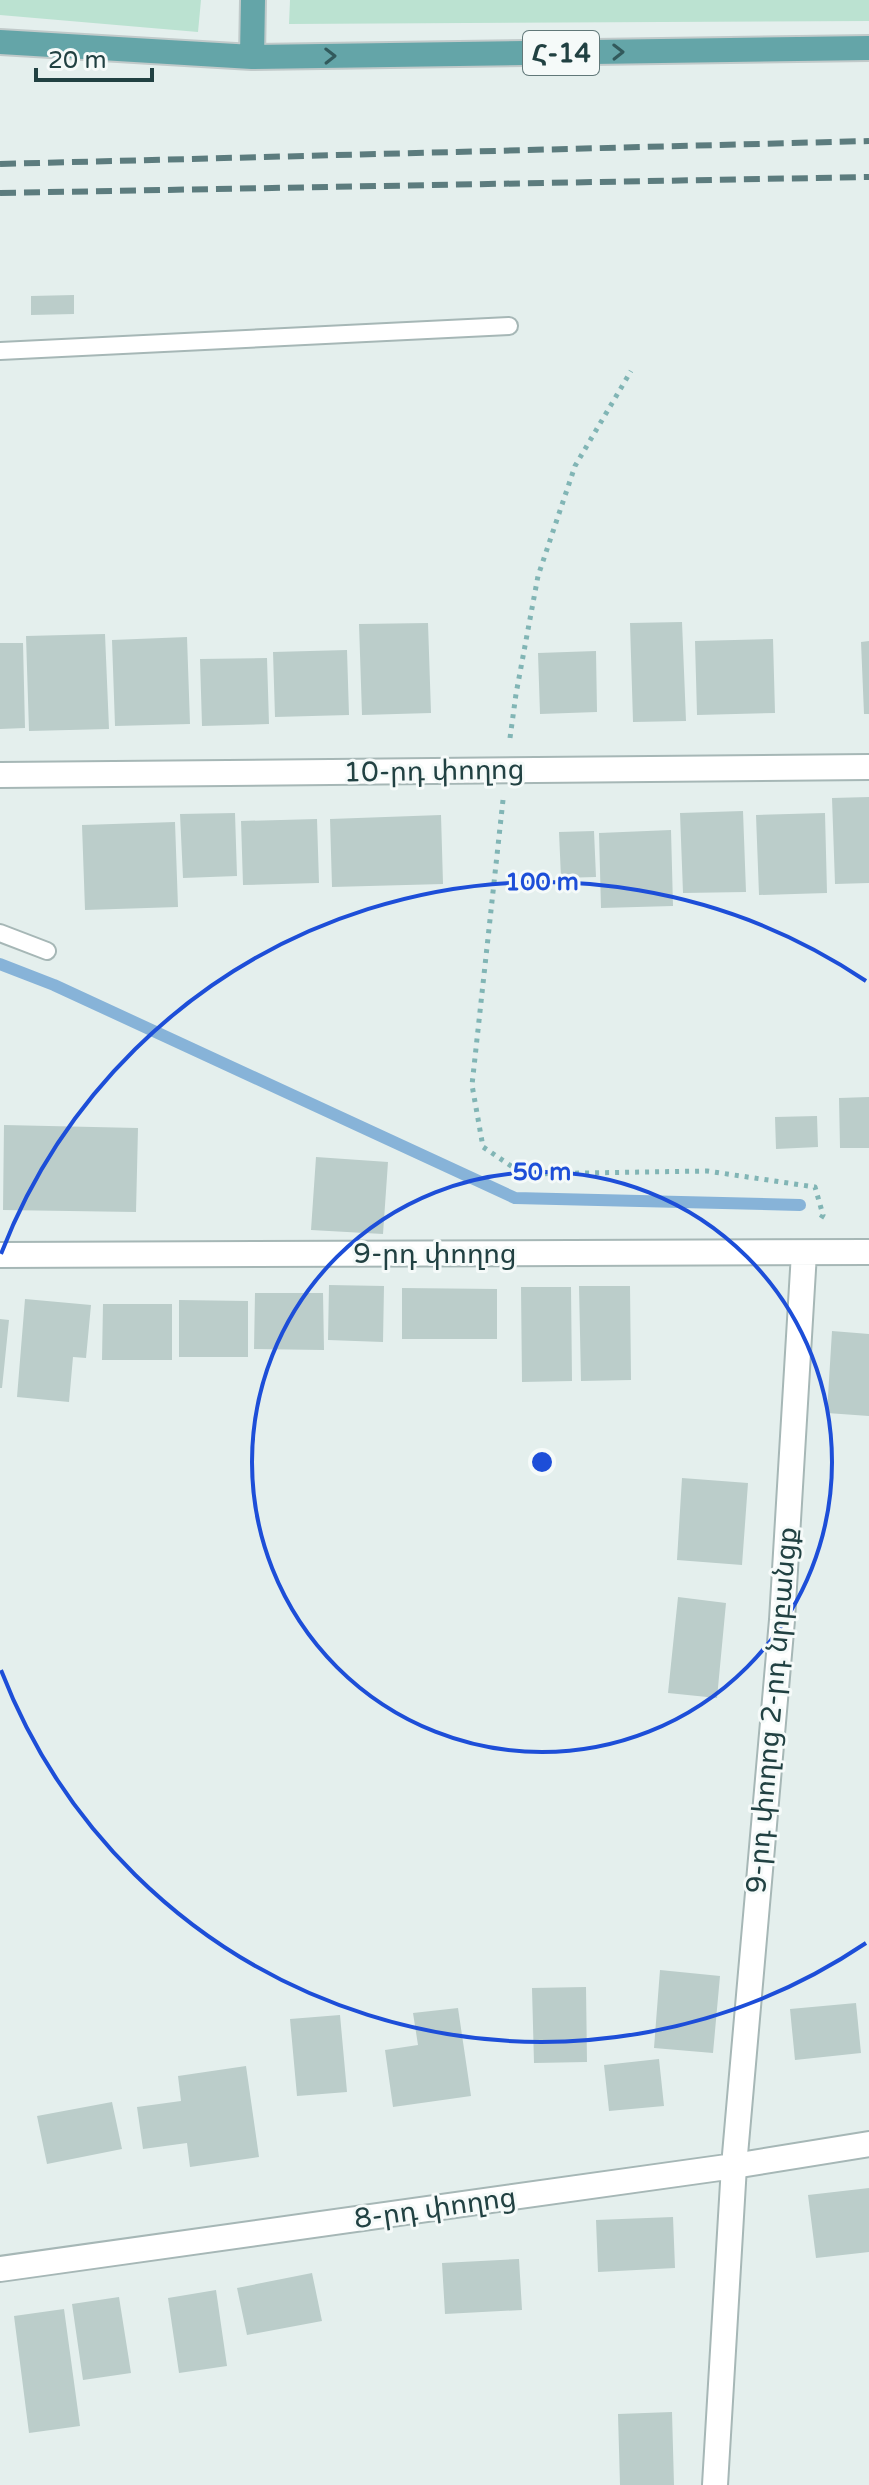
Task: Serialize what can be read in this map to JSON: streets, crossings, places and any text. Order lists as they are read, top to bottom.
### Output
{
  "streets": {
    "main road": ["Հ-14"],
    "street": [
      "10-րդ փողոց",
      "9-րդ փողոց",
      "9-րդ փողոց 2-րդ նրբանցք",
      "8-րդ փողոց"
    ]
  },
  "crossings": [
    ["9-րդ փողոց", "9-րդ փողոց 2-րդ նրբանցք"],
    ["9-րդ փողոց 2-րդ նրբանցք", "8-րդ փողոց"]
  ],
  "scale_bar": "20 m",
  "rings": ["100 m", "50 m"]
}
